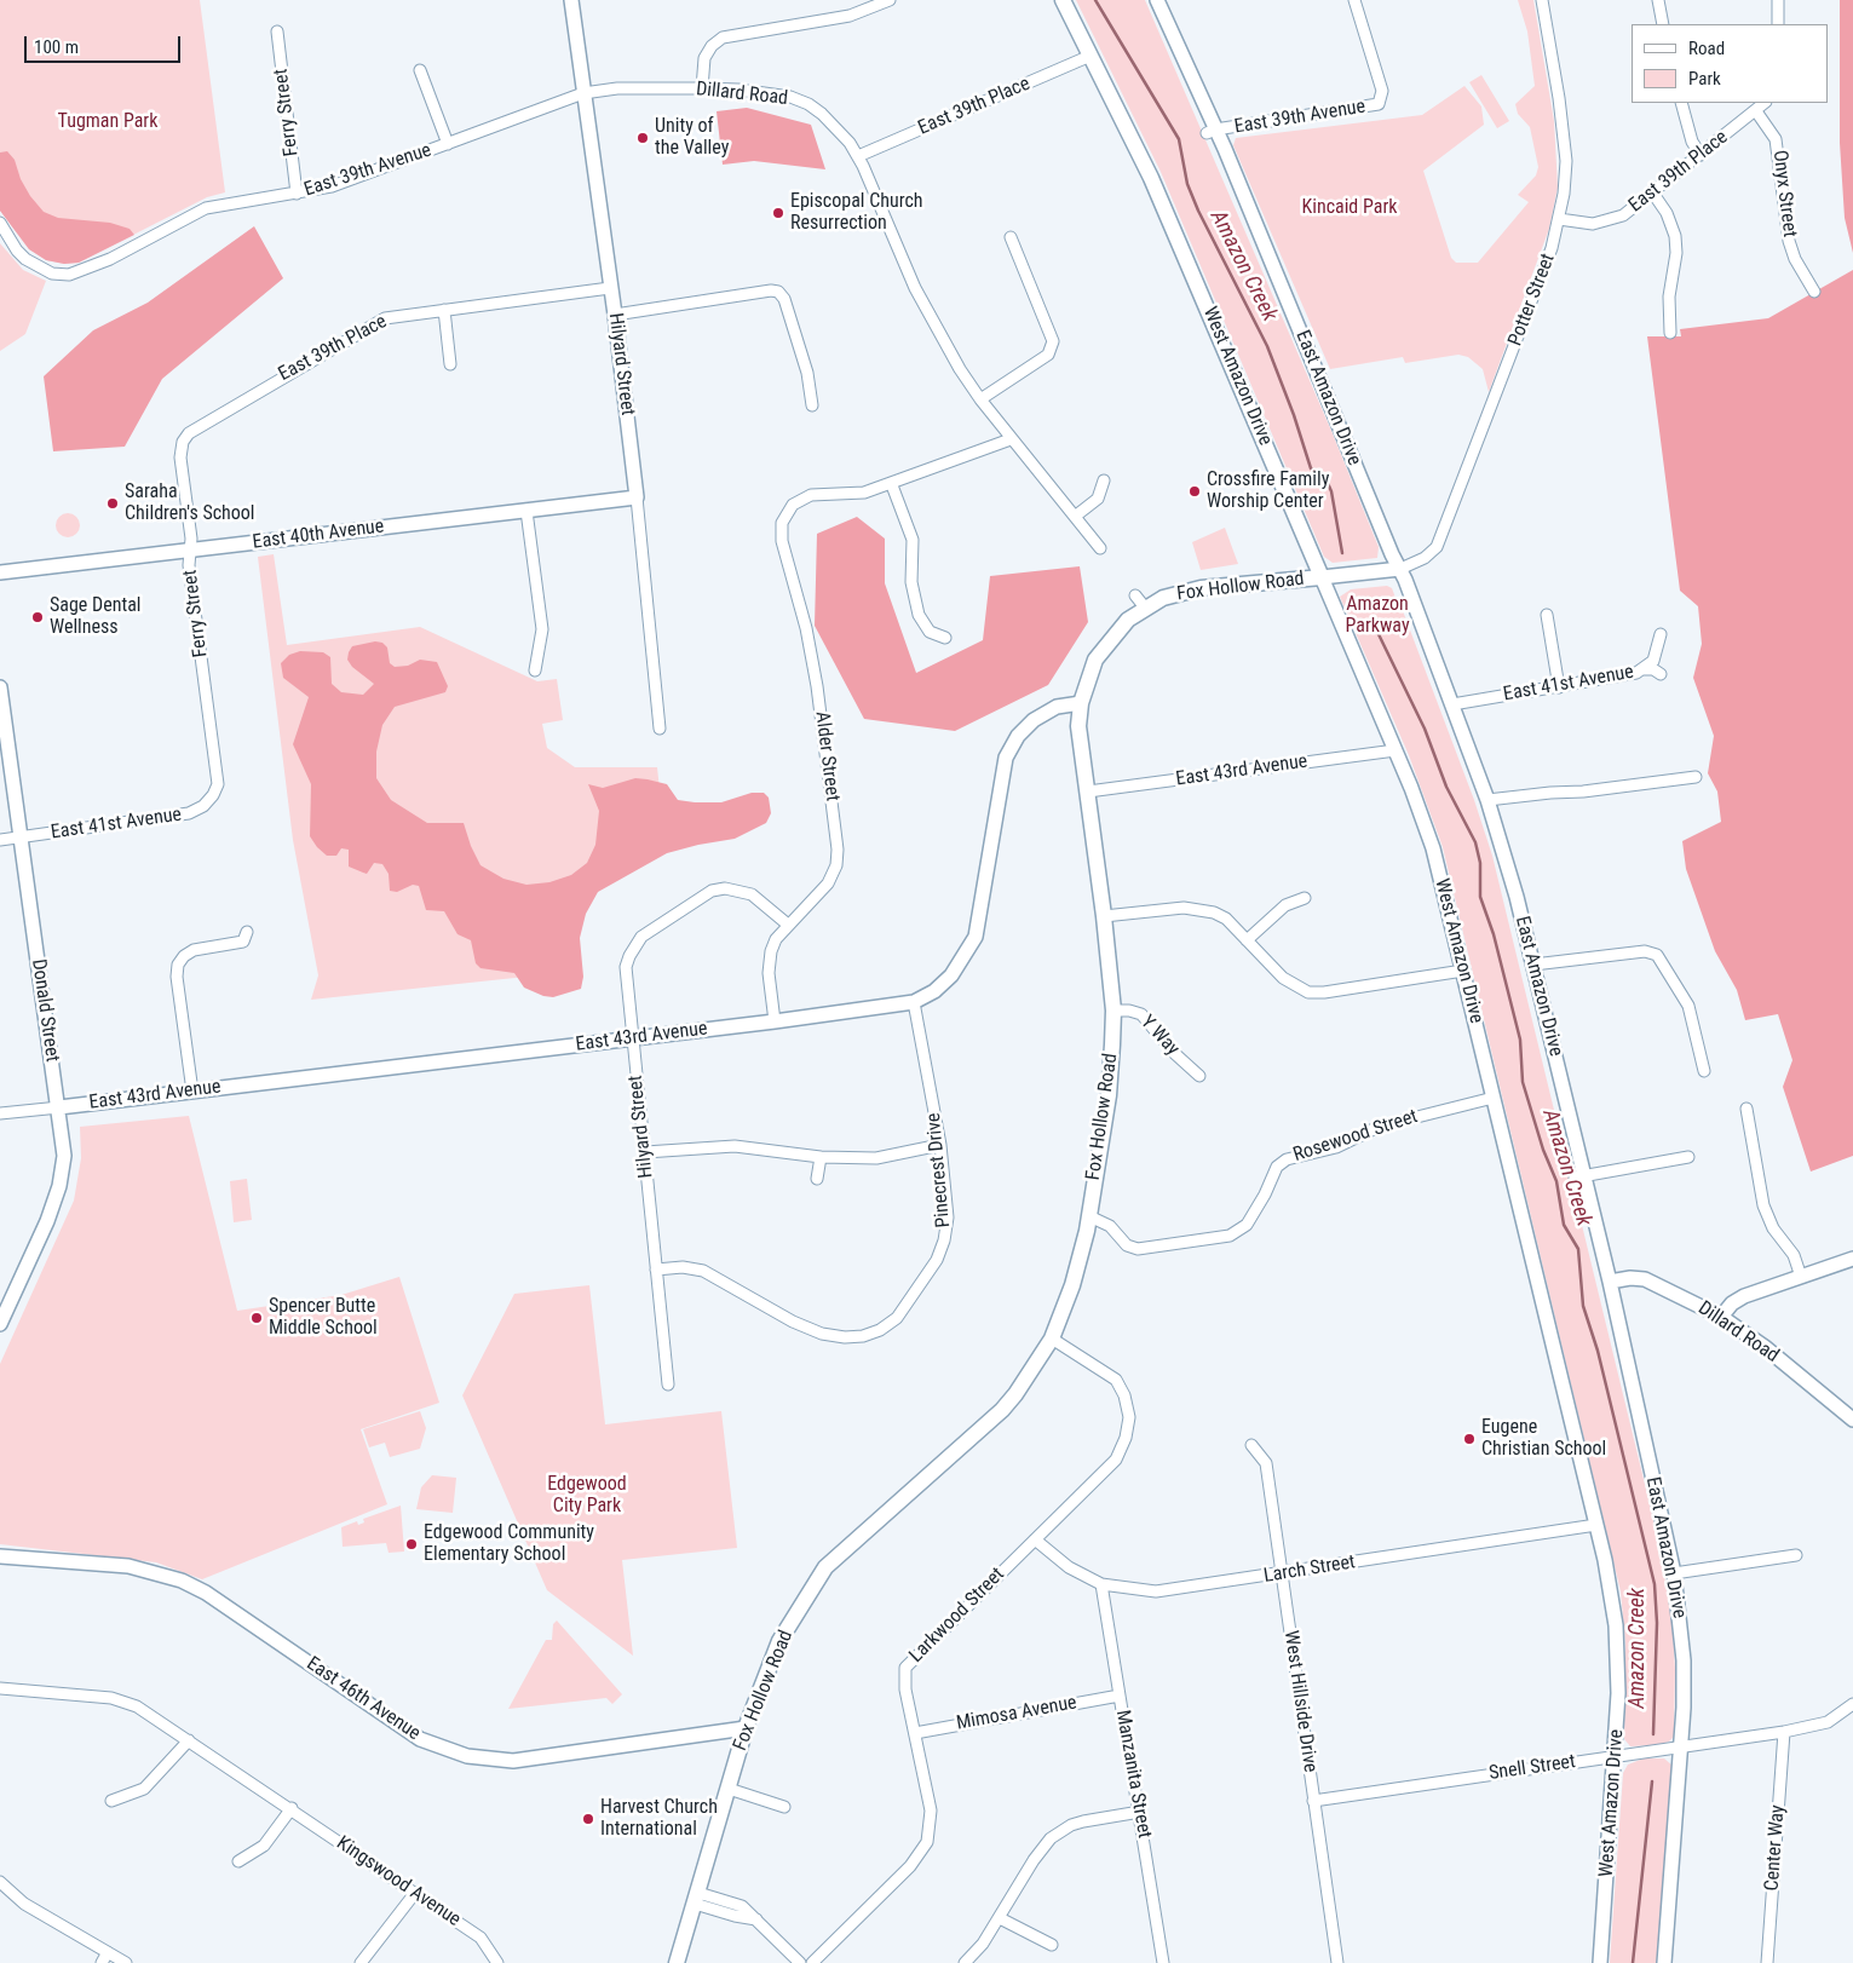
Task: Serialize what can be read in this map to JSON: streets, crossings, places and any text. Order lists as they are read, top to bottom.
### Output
{
  "streets": {
    "main road": ["West Amazon Drive", "Fox Hollow Road"],
    "street": [
      "Dillard Road",
      "East 39th Place",
      "Ferry Street",
      "East 39th Avenue",
      "Onyx Street",
      "Potter Street",
      "Hilyard Street",
      "East Amazon Drive",
      "East 40th Avenue",
      "East 41st Avenue",
      "Alder Street",
      "East 43rd Avenue",
      "Donald Street",
      "Y Way",
      "Rosewood Street",
      "Pinecrest Drive",
      "Larch Street",
      "Larkwood Street",
      "East 46th Avenue",
      "West Hillside Drive",
      "Mimosa Avenue",
      "Snell Street",
      "Manzanita Street",
      "Center Way",
      "Kingswood Avenue"
    ]
  },
  "crossings": [
    ["Dillard Road", "East 39th Place"],
    ["Dillard Road", "East 39th Avenue"],
    ["Dillard Road", "Hilyard Street"],
    ["Dillard Road", "East Amazon Drive"],
    ["East 39th Place", "Ferry Street"],
    ["East 39th Place", "Onyx Street"],
    ["East 39th Place", "Potter Street"],
    ["East 39th Place", "Hilyard Street"],
    ["East 39th Place", "West Amazon Drive"],
    ["Ferry Street", "East 39th Avenue"],
    ["Ferry Street", "East 40th Avenue"],
    ["Ferry Street", "East 41st Avenue"],
    ["East 39th Avenue", "Hilyard Street"],
    ["East 39th Avenue", "East Amazon Drive"],
    ["Potter Street", "East Amazon Drive"],
    ["Potter Street", "Fox Hollow Road"],
    ["Hilyard Street", "East 40th Avenue"],
    ["Hilyard Street", "Alder Street"],
    ["Hilyard Street", "East 43rd Avenue"],
    ["Hilyard Street", "Pinecrest Drive"],
    ["West Amazon Drive", "Fox Hollow Road"],
    ["West Amazon Drive", "East 43rd Avenue"],
    ["West Amazon Drive", "Rosewood Street"],
    ["West Amazon Drive", "Larch Street"],
    ["West Amazon Drive", "Snell Street"],
    ["East Amazon Drive", "Fox Hollow Road"],
    ["East Amazon Drive", "East 41st Avenue"],
    ["East Amazon Drive", "Snell Street"],
    ["Fox Hollow Road", "East 43rd Avenue"],
    ["Fox Hollow Road", "Y Way"],
    ["Fox Hollow Road", "Rosewood Street"],
    ["Fox Hollow Road", "Larkwood Street"],
    ["Fox Hollow Road", "East 46th Avenue"],
    ["East 41st Avenue", "Donald Street"],
    ["Alder Street", "East 43rd Avenue"],
    ["East 43rd Avenue", "Donald Street"],
    ["East 43rd Avenue", "Pinecrest Drive"],
    ["Larch Street", "Larkwood Street"],
    ["Larch Street", "West Hillside Drive"],
    ["Larch Street", "Manzanita Street"],
    ["Larkwood Street", "Mimosa Avenue"],
    ["West Hillside Drive", "Snell Street"],
    ["Mimosa Avenue", "Manzanita Street"],
    ["Snell Street", "Center Way"]
  ],
  "water": ["Amazon Creek"],
  "parks": [
    "Tugman Park",
    "Kincaid Park",
    "Amazon Parkway",
    "Edgewood City Park"
  ],
  "places": [
    "Unity of the Valley",
    "Episcopal Church Resurrection",
    "Crossfire Family Worship Center",
    "Saraha Children's School",
    "Sage Dental Wellness",
    "Spencer Butte Middle School",
    "Eugene Christian School",
    "Edgewood Community Elementary School",
    "Harvest Church International"
  ],
  "legend": ["Road", "Park"],
  "scale_bar": "100 m"
}
